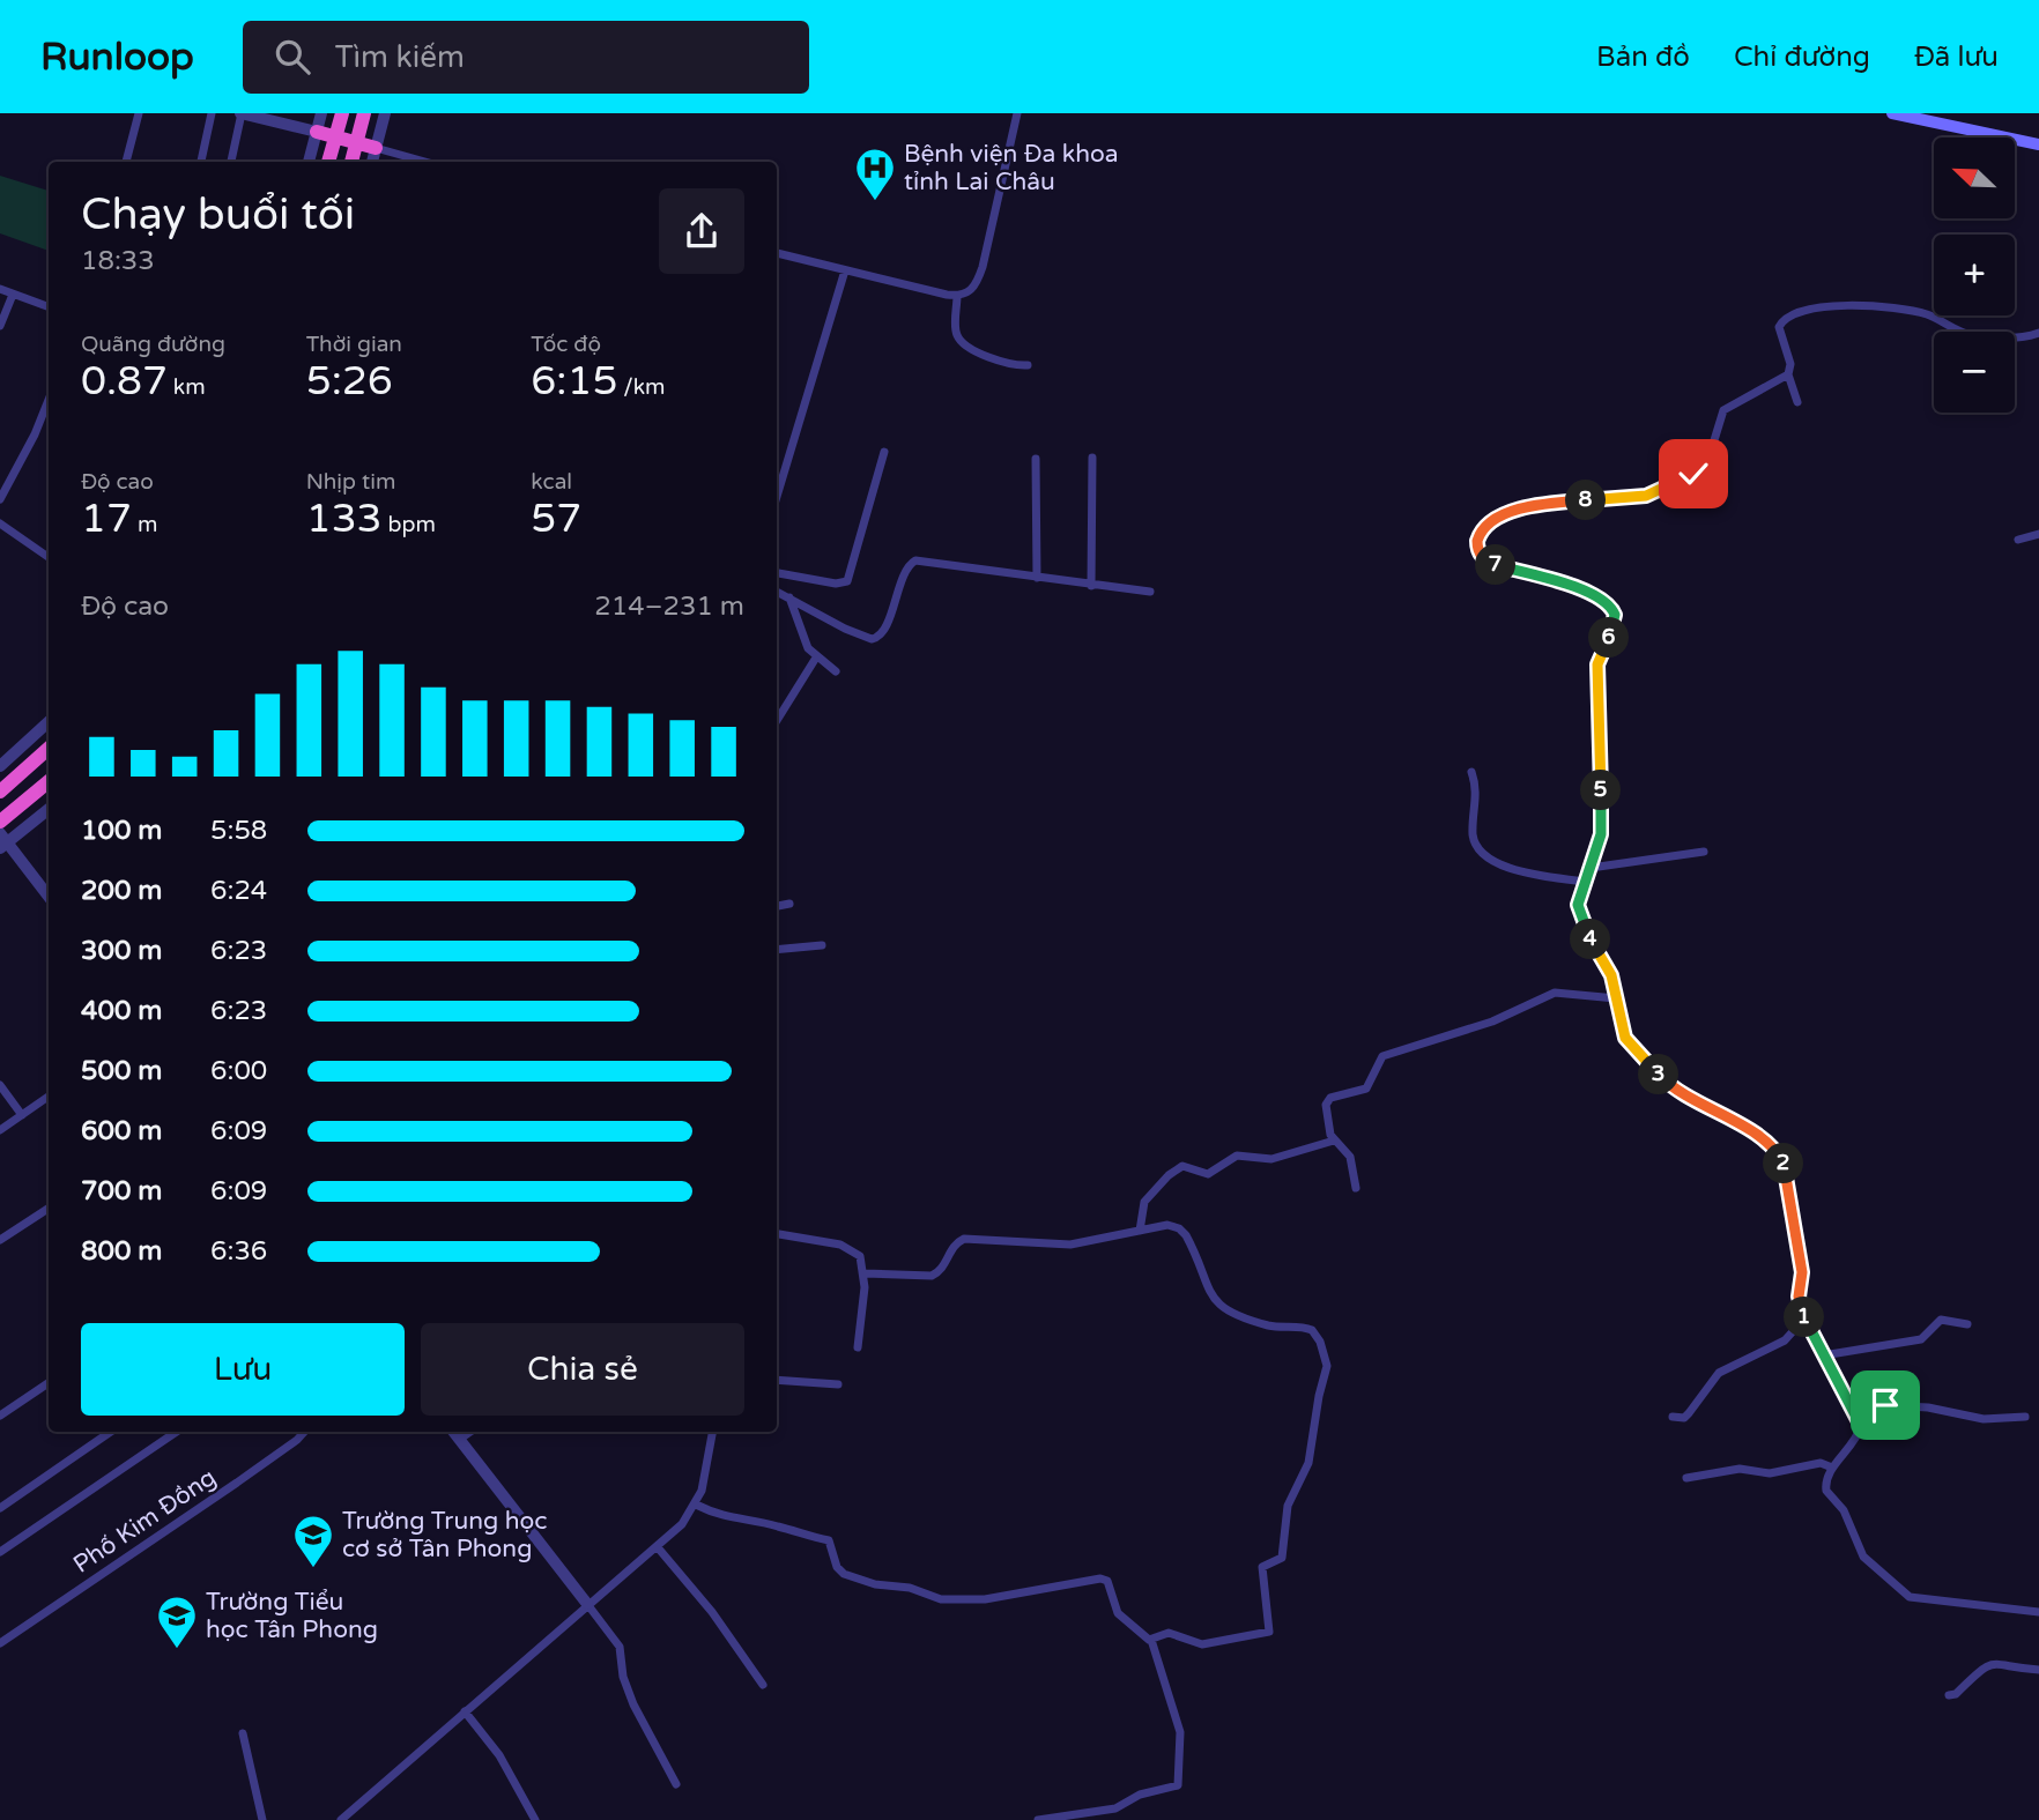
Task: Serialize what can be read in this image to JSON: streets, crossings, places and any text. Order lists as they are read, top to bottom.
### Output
{
  "streets": {
    "street": ["Phố Kim Đồng"]
  },
  "places": {
    "hospital": ["Bệnh viện Đa khoa tỉnh Lai Châu"],
    "school or university": ["Trường Trung học cơ sở Tân Phong", "Trường Tiểu học Tân Phong"]
  },
  "north": "top left",
  "page": {
    "header": "Runloop",
    "search": "Tìm kiếm",
    "nav": ["Bản đồ", "Chỉ đường", "Đã lưu"],
    "map_buttons": ["+", "−"],
    "heading": ["Chạy buổi tối", "18:33"],
    "stats": [
      ["Quãng đường", "0.87 km"],
      ["Thời gian", "5:26"],
      ["Tốc độ", "6:15 /km"],
      ["Độ cao", "17 m"],
      ["Nhịp tim", "133 bpm"],
      ["kcal", "57"]
    ],
    "pins": [
      "8",
      "7",
      "6",
      "5",
      "4",
      "3",
      "2",
      "1"
    ],
    "chart": ["Độ cao", "214–231 m"],
    "list": [
      {
        "name": "100 m",
        "note": "5:58"
      },
      {
        "name": "200 m",
        "note": "6:24"
      },
      {
        "name": "300 m",
        "note": "6:23"
      },
      {
        "name": "400 m",
        "note": "6:23"
      },
      {
        "name": "500 m",
        "note": "6:00"
      },
      {
        "name": "600 m",
        "note": "6:09"
      },
      {
        "name": "700 m",
        "note": "6:09"
      },
      {
        "name": "800 m",
        "note": "6:36"
      }
    ],
    "buttons": ["Lưu", "Chia sẻ"]
  }
}
